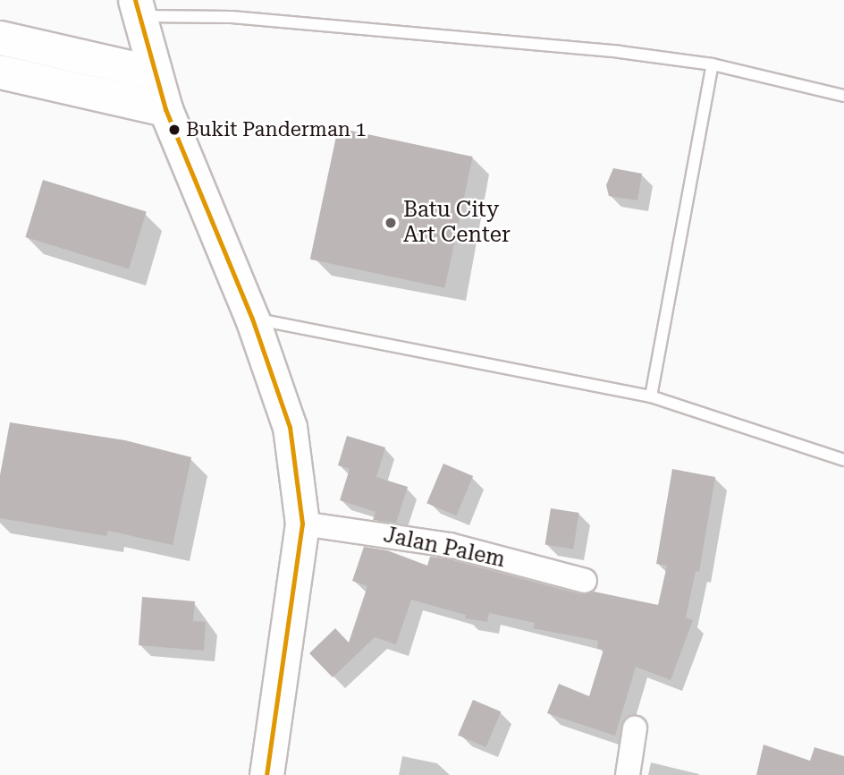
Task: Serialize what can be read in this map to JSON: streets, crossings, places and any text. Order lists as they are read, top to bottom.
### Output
{
  "streets": {
    "street": ["Jalan Palem"]
  },
  "places": ["Bukit Panderman 1", "Batu City Art Center"]
}
